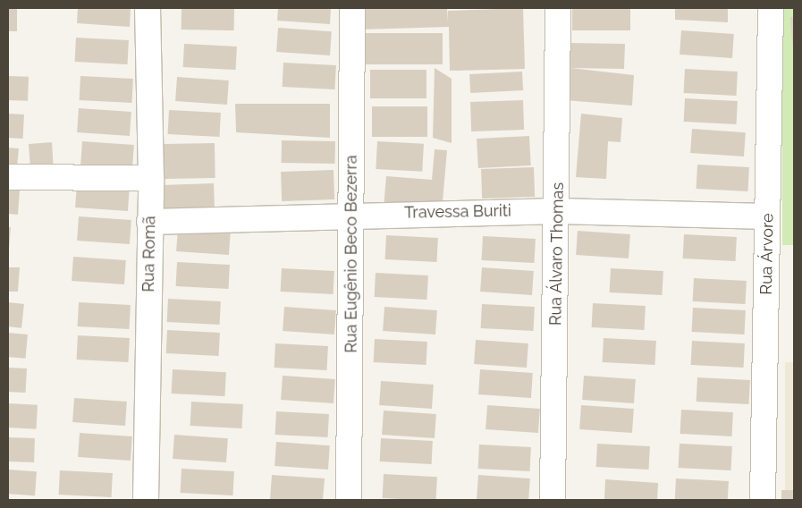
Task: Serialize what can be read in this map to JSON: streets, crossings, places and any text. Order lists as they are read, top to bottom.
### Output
{
  "streets": {
    "street": [
      "Travessa Buriti",
      "Rua Romã",
      "Rua Eugênio Beco Bezerra",
      "Rua Álvaro Thomas",
      "Rua Árvore"
    ]
  },
  "crossings": [
    ["Travessa Buriti", "Rua Romã"],
    ["Travessa Buriti", "Rua Eugênio Beco Bezerra"],
    ["Travessa Buriti", "Rua Álvaro Thomas"],
    ["Travessa Buriti", "Rua Árvore"]
  ]
}
